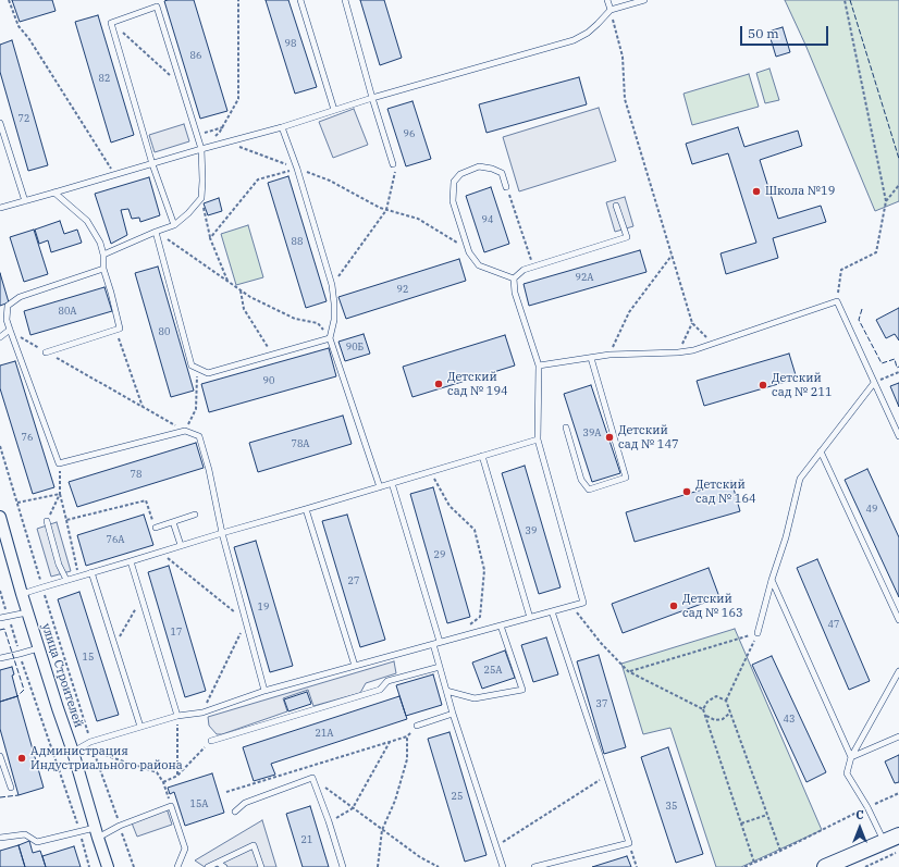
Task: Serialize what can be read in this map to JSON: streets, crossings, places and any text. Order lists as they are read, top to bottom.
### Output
{
  "streets": {
    "street": ["улица Строителей"]
  },
  "places": [
    "Школа №19",
    "Детский сад № 194",
    "Детский сад № 211",
    "Детский сад № 147",
    "Детский сад № 164",
    "Детский сад № 163",
    "Администрация Индустриального района"
  ],
  "house_numbers": [
    "98",
    "86",
    "82",
    "72",
    "96",
    "94",
    "88",
    "92А",
    "92",
    "80А",
    "80",
    "90Б",
    "90",
    "39А",
    "76",
    "78А",
    "78",
    "49",
    "39",
    "76А",
    "29",
    "27",
    "19",
    "47",
    "17",
    "15",
    "25А",
    "37",
    "43",
    "21А",
    "25",
    "15А",
    "35",
    "21"
  ],
  "scale_bar": "50 m",
  "north": "top"
}
